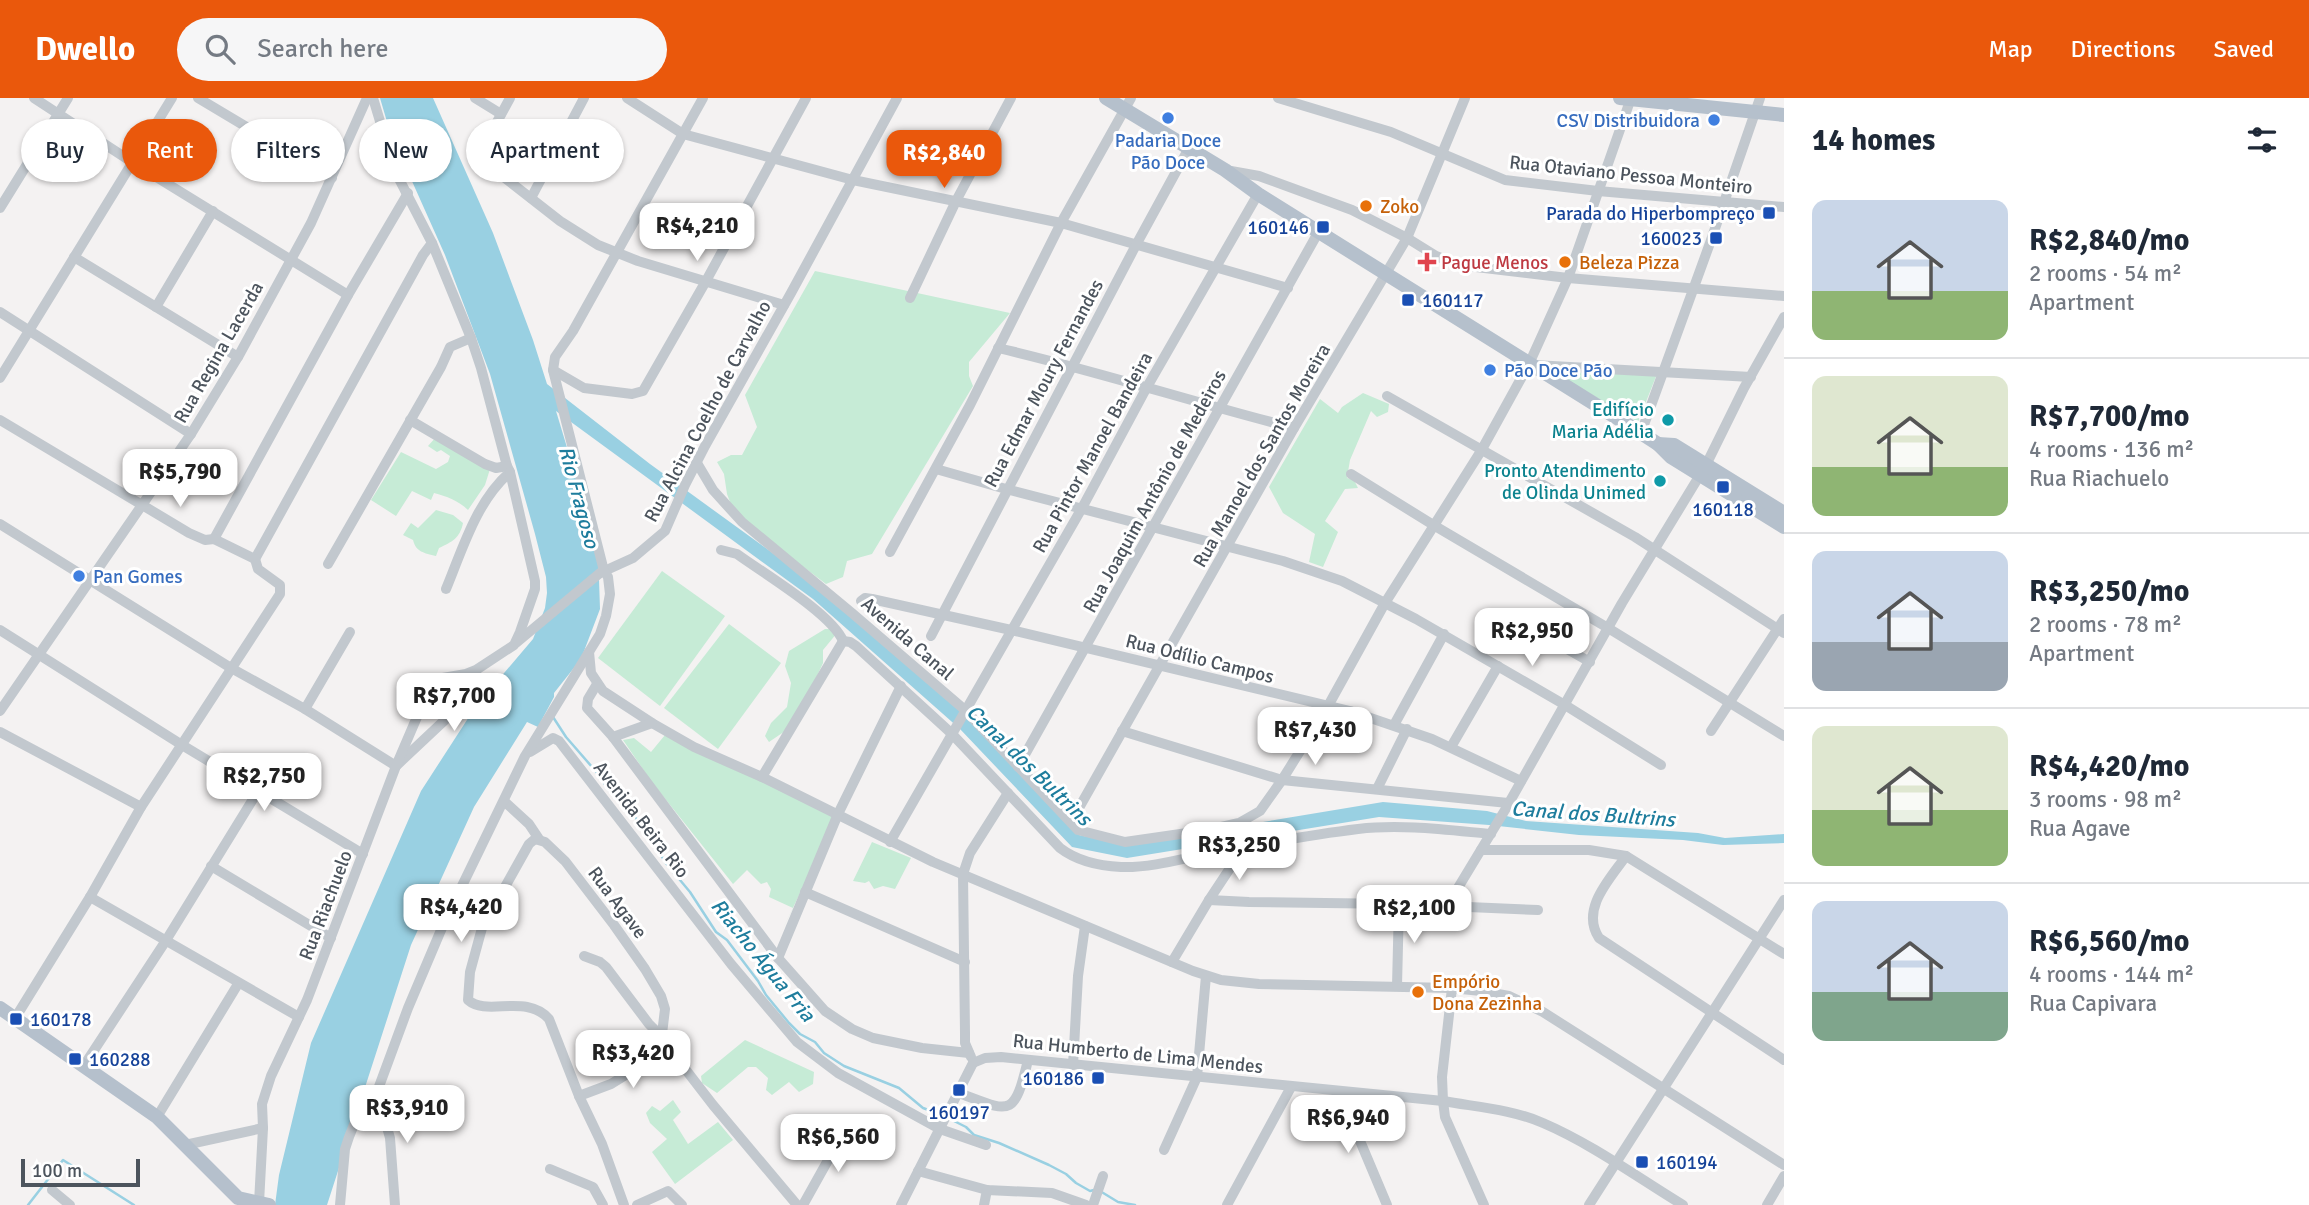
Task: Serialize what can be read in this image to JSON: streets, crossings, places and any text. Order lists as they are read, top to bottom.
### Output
{
  "streets": {
    "street": [
      "Rua Otaviano Pessoa Monteiro",
      "Rua Regina Lacerda",
      "Rua Edmar Moury Fernandes",
      "Rua Alcina Coelho de Carvalho",
      "Rua Pintor Manoel Bandeira",
      "Rua Manoel dos Santos Moreira",
      "Rua Joaquim Antônio de Medeiros",
      "Avenida Canal",
      "Rua Odílio Campos",
      "Avenida Beira Rio",
      "Rua Agave",
      "Rua Riachuelo",
      "Rua Humberto de Lima Mendes"
    ]
  },
  "crossings": [
    ["Rua Otaviano Pessoa Monteiro", "Rua Manoel dos Santos Moreira"],
    ["Rua Edmar Moury Fernandes", "Rua Odílio Campos"],
    ["Rua Alcina Coelho de Carvalho", "Avenida Canal"],
    ["Rua Alcina Coelho de Carvalho", "Rua Riachuelo"],
    ["Rua Pintor Manoel Bandeira", "Avenida Canal"],
    ["Rua Pintor Manoel Bandeira", "Rua Odílio Campos"],
    ["Rua Manoel dos Santos Moreira", "Avenida Canal"],
    ["Rua Manoel dos Santos Moreira", "Rua Odílio Campos"],
    ["Rua Joaquim Antônio de Medeiros", "Avenida Canal"],
    ["Rua Joaquim Antônio de Medeiros", "Rua Odílio Campos"]
  ],
  "water": ["Rio Fragoso", "Canal dos Bultrins", "Riacho Água Fria"],
  "places": {
    "other": [
      "Padaria Doce Pão Doce",
      "CSV Distribuidora",
      "Zoko",
      "Beleza Pizza",
      "Pão Doce Pão",
      "Edifício Maria Adélia",
      "Pronto Atendimento de Olinda Unimed",
      "Pan Gomes",
      "Empório Dona Zezinha"
    ],
    "transit": [
      "Parada do Hiperbompreço",
      "160146",
      "160023",
      "160117",
      "160118",
      "160178",
      "160288",
      "160186",
      "160197",
      "160194"
    ],
    "health": ["Pague Menos"]
  },
  "scale_bar": "100 m",
  "page": {
    "header": "Dwello",
    "search": "Search here",
    "nav": ["Map", "Directions", "Saved"],
    "heading": "14 homes",
    "chip": [
      "Buy",
      "Rent",
      "Filters",
      "New",
      "Apartment"
    ],
    "price": [
      "R$2,840",
      "R$4,210",
      "R$5,790",
      "R$2,950",
      "R$7,700",
      "R$7,430",
      "R$2,750",
      "R$3,250",
      "R$4,420",
      "R$2,100",
      "R$3,420",
      "R$3,910",
      "R$6,940",
      "R$6,560"
    ],
    "list": [
      {
        "name": "R$2,840/mo",
        "note": "2 rooms · 54 m² · Apartment"
      },
      {
        "name": "R$7,700/mo",
        "note": "4 rooms · 136 m² · Rua Riachuelo"
      },
      {
        "name": "R$3,250/mo",
        "note": "2 rooms · 78 m² · Apartment"
      },
      {
        "name": "R$4,420/mo",
        "note": "3 rooms · 98 m² · Rua Agave"
      },
      {
        "name": "R$6,560/mo",
        "note": "4 rooms · 144 m² · Rua Capivara"
      }
    ],
    "scale": "100 m"
  }
}
